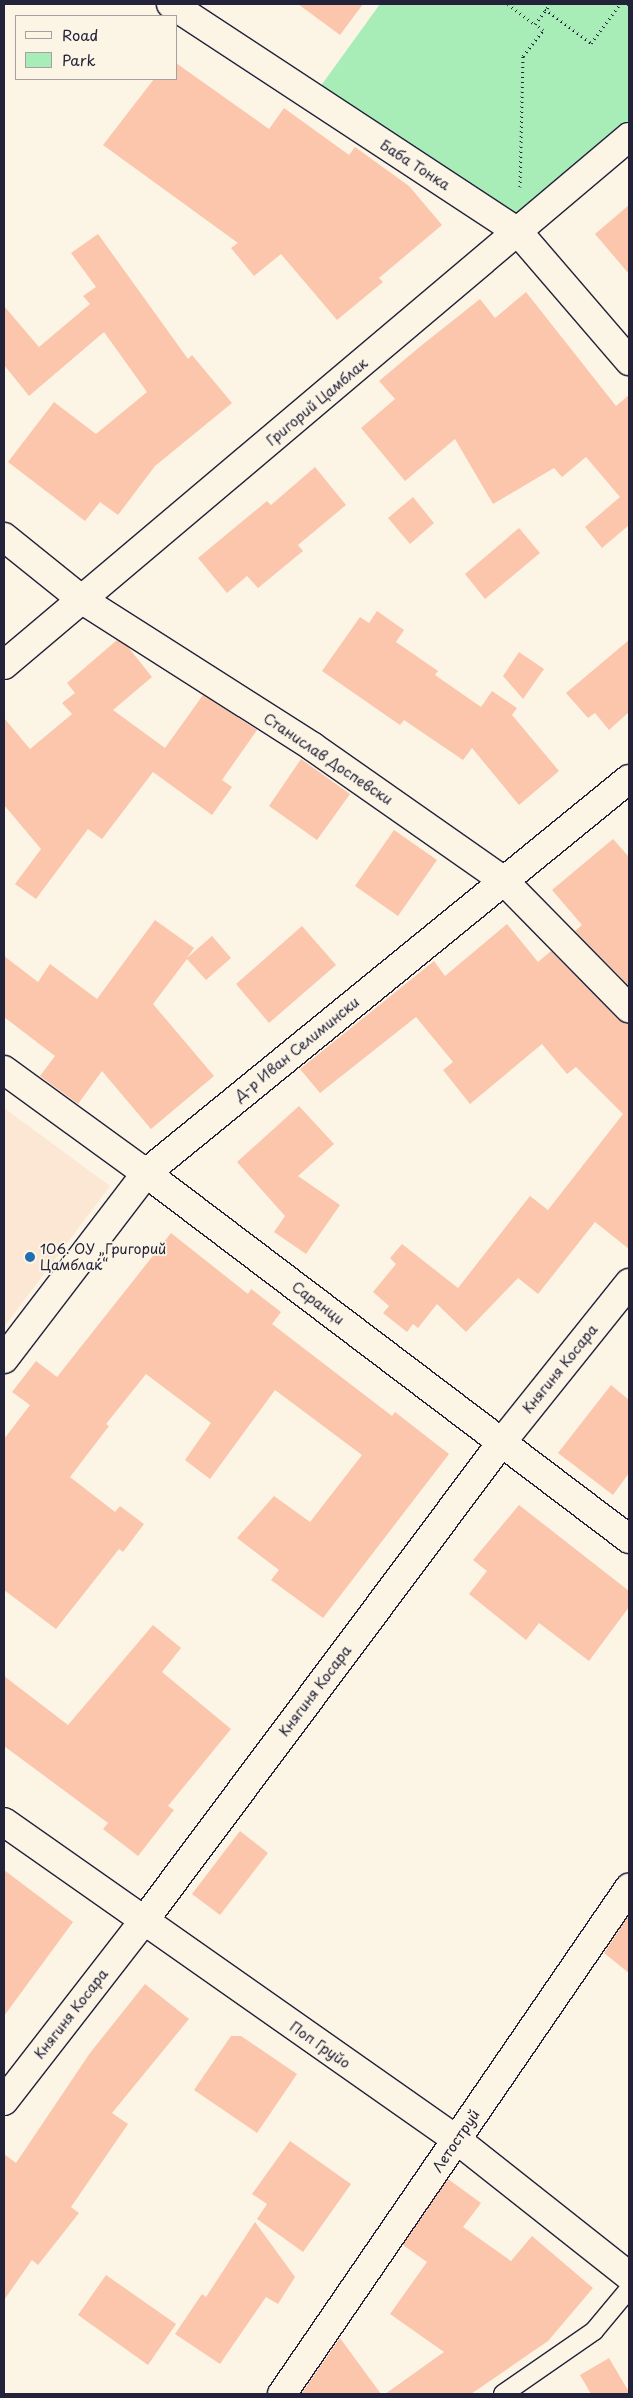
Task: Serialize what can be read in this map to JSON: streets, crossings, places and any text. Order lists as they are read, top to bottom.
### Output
{
  "streets": {
    "street": [
      "Баба Тонка",
      "Григорий Цамблак",
      "Станислав Доспевски",
      "Д-р Иван Селимински",
      "Саранци",
      "Княгиня Косара",
      "Поп Груйо",
      "Летоструй"
    ]
  },
  "crossings": [
    ["Баба Тонка", "Григорий Цамблак"],
    ["Григорий Цамблак", "Станислав Доспевски"],
    ["Станислав Доспевски", "Д-р Иван Селимински"],
    ["Д-р Иван Селимински", "Саранци"],
    ["Саранци", "Княгиня Косара"],
    ["Княгиня Косара", "Поп Груйо"],
    ["Поп Груйо", "Летоструй"]
  ],
  "places": ["106. ОУ „Григорий Цамблак“"],
  "legend": ["Road", "Park"]
}
